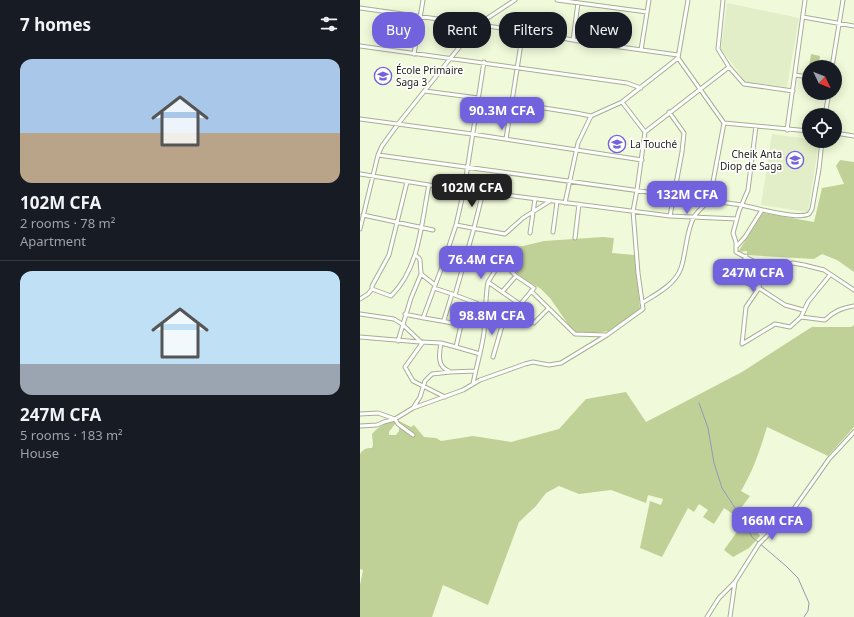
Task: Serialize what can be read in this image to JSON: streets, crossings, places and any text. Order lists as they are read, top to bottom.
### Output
{
  "places": {
    "school or university": ["École Primaire Saga 3", "La Touché", "Cheik Anta Diop de Saga"]
  },
  "north": "bottom right",
  "page": {
    "heading": "7 homes",
    "chip": [
      "Buy",
      "Rent",
      "Filters",
      "New"
    ],
    "list": [
      {
        "name": "102M CFA",
        "note": "2 rooms · 78 m² · Apartment"
      },
      {
        "name": "247M CFA",
        "note": "5 rooms · 183 m² · House"
      }
    ],
    "price": [
      "90.3M CFA",
      "102M CFA",
      "132M CFA",
      "76.4M CFA",
      "247M CFA",
      "98.8M CFA",
      "166M CFA"
    ]
  }
}
